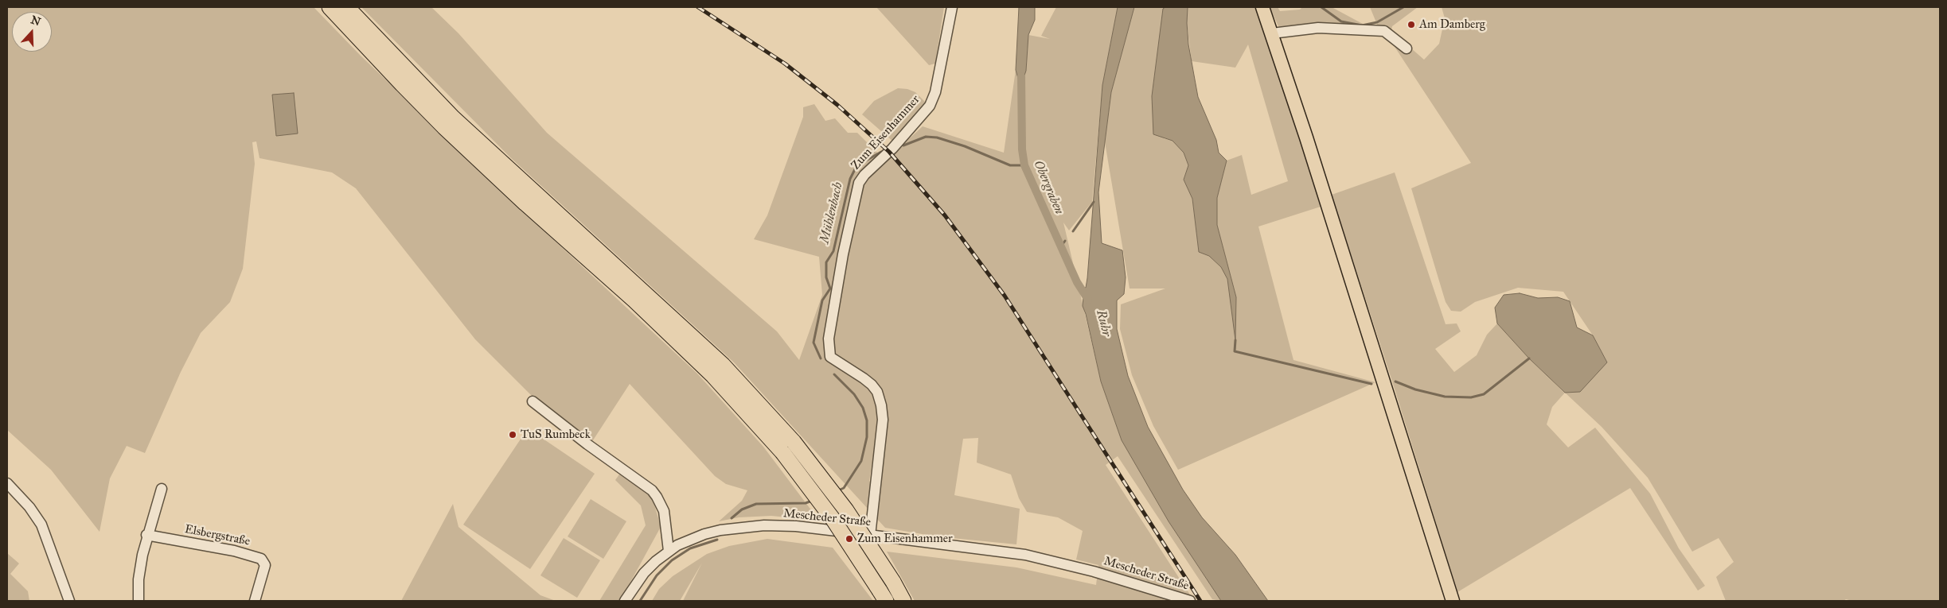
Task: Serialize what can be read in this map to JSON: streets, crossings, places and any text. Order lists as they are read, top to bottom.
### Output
{
  "streets": {
    "street": ["Zum Eisenhammer", "Mescheder Straße", "Elsbergstraße"]
  },
  "crossings": [
    ["Zum Eisenhammer", "Mescheder Straße"]
  ],
  "water": ["Obergraben", "Mühlenbach", "Ruhr"],
  "places": ["Am Damberg", "TuS Rumbeck", "Zum Eisenhammer"],
  "north": "top"
}
